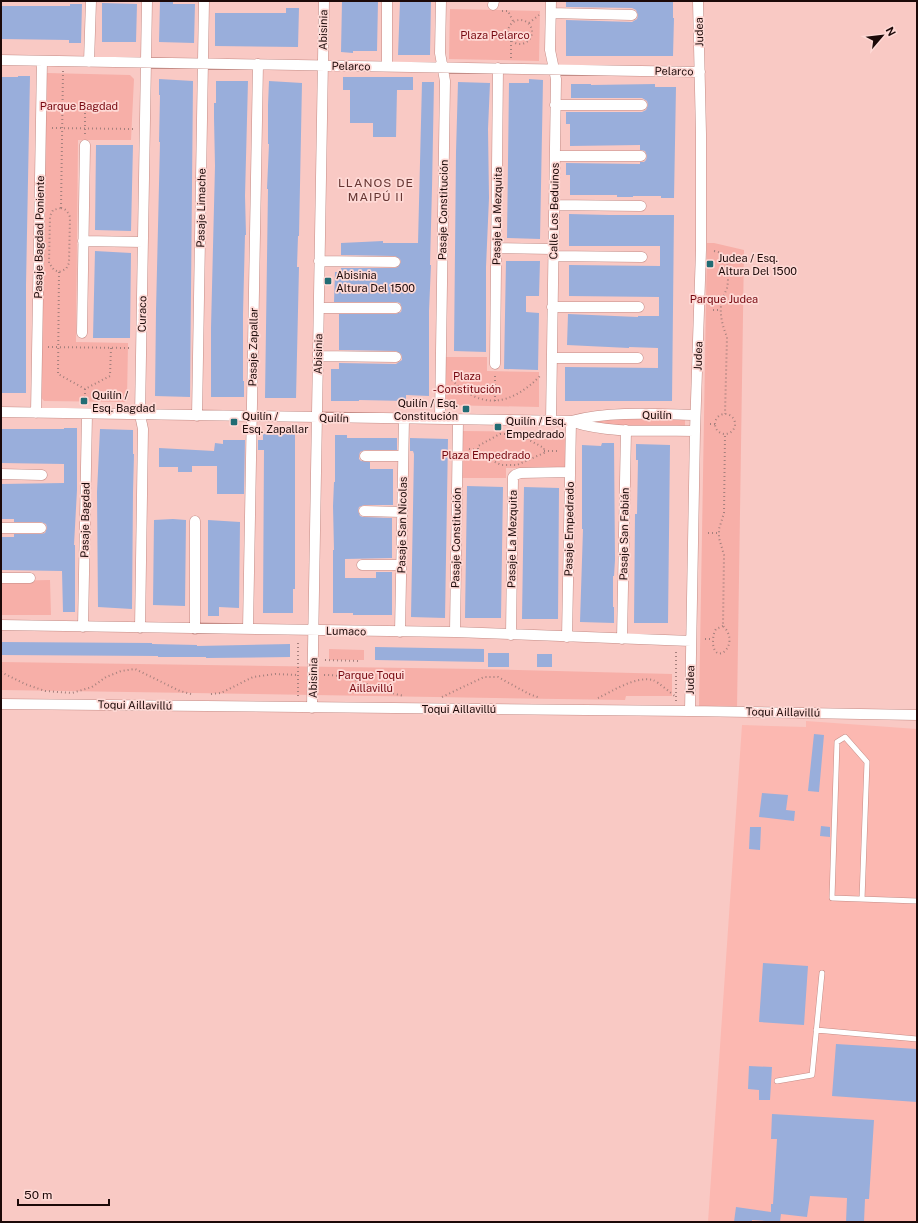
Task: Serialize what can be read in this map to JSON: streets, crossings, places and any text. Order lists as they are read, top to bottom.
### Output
{
  "streets": {
    "street": [
      "Abisinia",
      "Judea",
      "Pelarco",
      "Pasaje Limache",
      "Pasaje Constitución",
      "Calle Los Beduinos",
      "Pasaje La Mezquita",
      "Pasaje Bagdad Poniente",
      "Curaco",
      "Pasaje Zapallar",
      "Quilín",
      "Pasaje Bagdad",
      "Pasaje San Nicolas",
      "Pasaje Empedrado",
      "Pasaje San Fabián",
      "Lumaco",
      "Toqui Aillavillú"
    ]
  },
  "crossings": [
    ["Abisinia", "Pelarco"],
    ["Abisinia", "Quilín"],
    ["Abisinia", "Lumaco"],
    ["Abisinia", "Toqui Aillavillú"],
    ["Judea", "Pelarco"],
    ["Judea", "Quilín"],
    ["Judea", "Lumaco"],
    ["Judea", "Toqui Aillavillú"],
    ["Pelarco", "Pasaje Limache"],
    ["Pelarco", "Pasaje Constitución"],
    ["Pelarco", "Calle Los Beduinos"],
    ["Pelarco", "Pasaje La Mezquita"],
    ["Pelarco", "Pasaje Bagdad Poniente"],
    ["Pelarco", "Curaco"],
    ["Pelarco", "Pasaje Zapallar"],
    ["Pasaje Limache", "Quilín"],
    ["Pasaje Constitución", "Quilín"],
    ["Pasaje Constitución", "Lumaco"],
    ["Calle Los Beduinos", "Quilín"],
    ["Pasaje La Mezquita", "Pasaje Empedrado"],
    ["Pasaje La Mezquita", "Lumaco"],
    ["Pasaje Bagdad Poniente", "Quilín"],
    ["Curaco", "Quilín"],
    ["Curaco", "Lumaco"],
    ["Pasaje Zapallar", "Quilín"],
    ["Pasaje Zapallar", "Lumaco"],
    ["Quilín", "Pasaje Bagdad"],
    ["Quilín", "Pasaje San Nicolas"],
    ["Quilín", "Pasaje Empedrado"],
    ["Quilín", "Pasaje San Fabián"],
    ["Pasaje Bagdad", "Lumaco"],
    ["Pasaje San Nicolas", "Lumaco"],
    ["Pasaje Empedrado", "Lumaco"],
    ["Pasaje San Fabián", "Lumaco"]
  ],
  "districts": ["LLANOS DE MAIPÚ II"],
  "parks": [
    "Plaza Pelarco",
    "Parque Bagdad",
    "Parque Judea",
    "Plaza -Constitución",
    "Plaza Empedrado",
    "Parque Toqui Aillavillú"
  ],
  "places": {
    "transit": [
      "Judea / Esq. Altura Del 1500",
      "Abisinia Altura Del 1500",
      "Quilín / Esq. Bagdad",
      "Quilín / Esq. Constitución",
      "Quilín / Esq. Zapallar",
      "Quilín / Esq. Empedrado"
    ]
  },
  "scale_bar": "50 m",
  "north": "top right"
}
